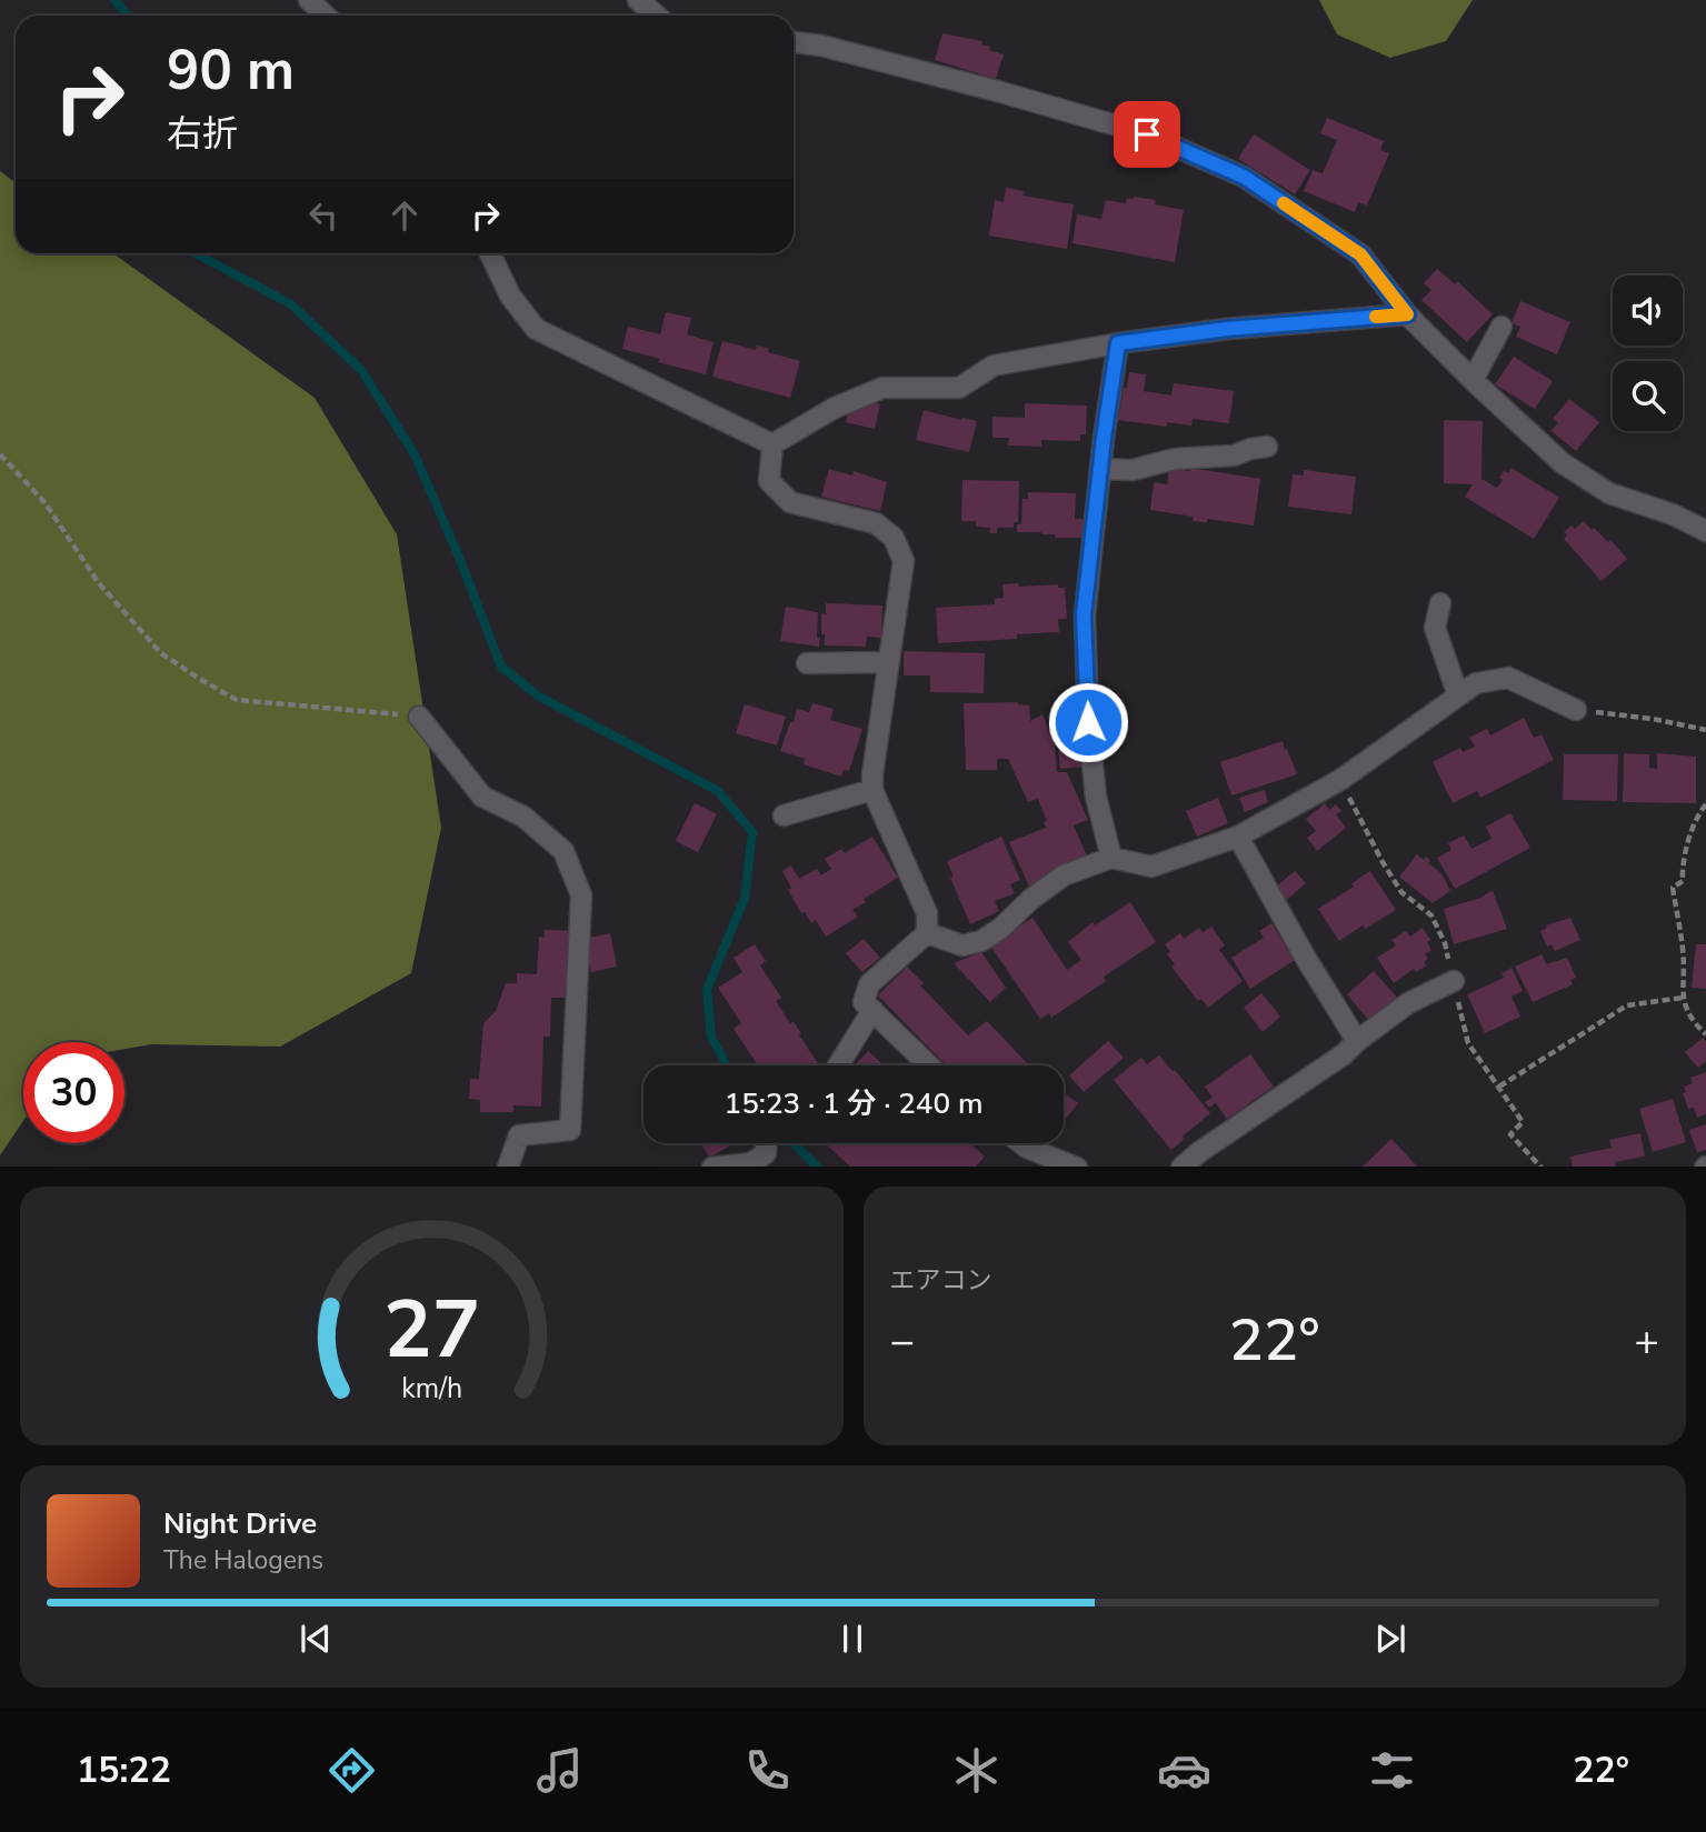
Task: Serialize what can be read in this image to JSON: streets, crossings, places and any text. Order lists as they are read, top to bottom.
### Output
{
  "page": {
    "turn": ["90 m", "右折"],
    "limit": "30",
    "trip": "15:23 · 1 分 · 240 m",
    "tile": "エアコン",
    "heat": ["−", "22°", "+"],
    "song": ["Night Drive", "The Halogens"],
    "tabs": ["15:22", "22°"],
    "gauge": ["27", "km/h"]
  }
}
